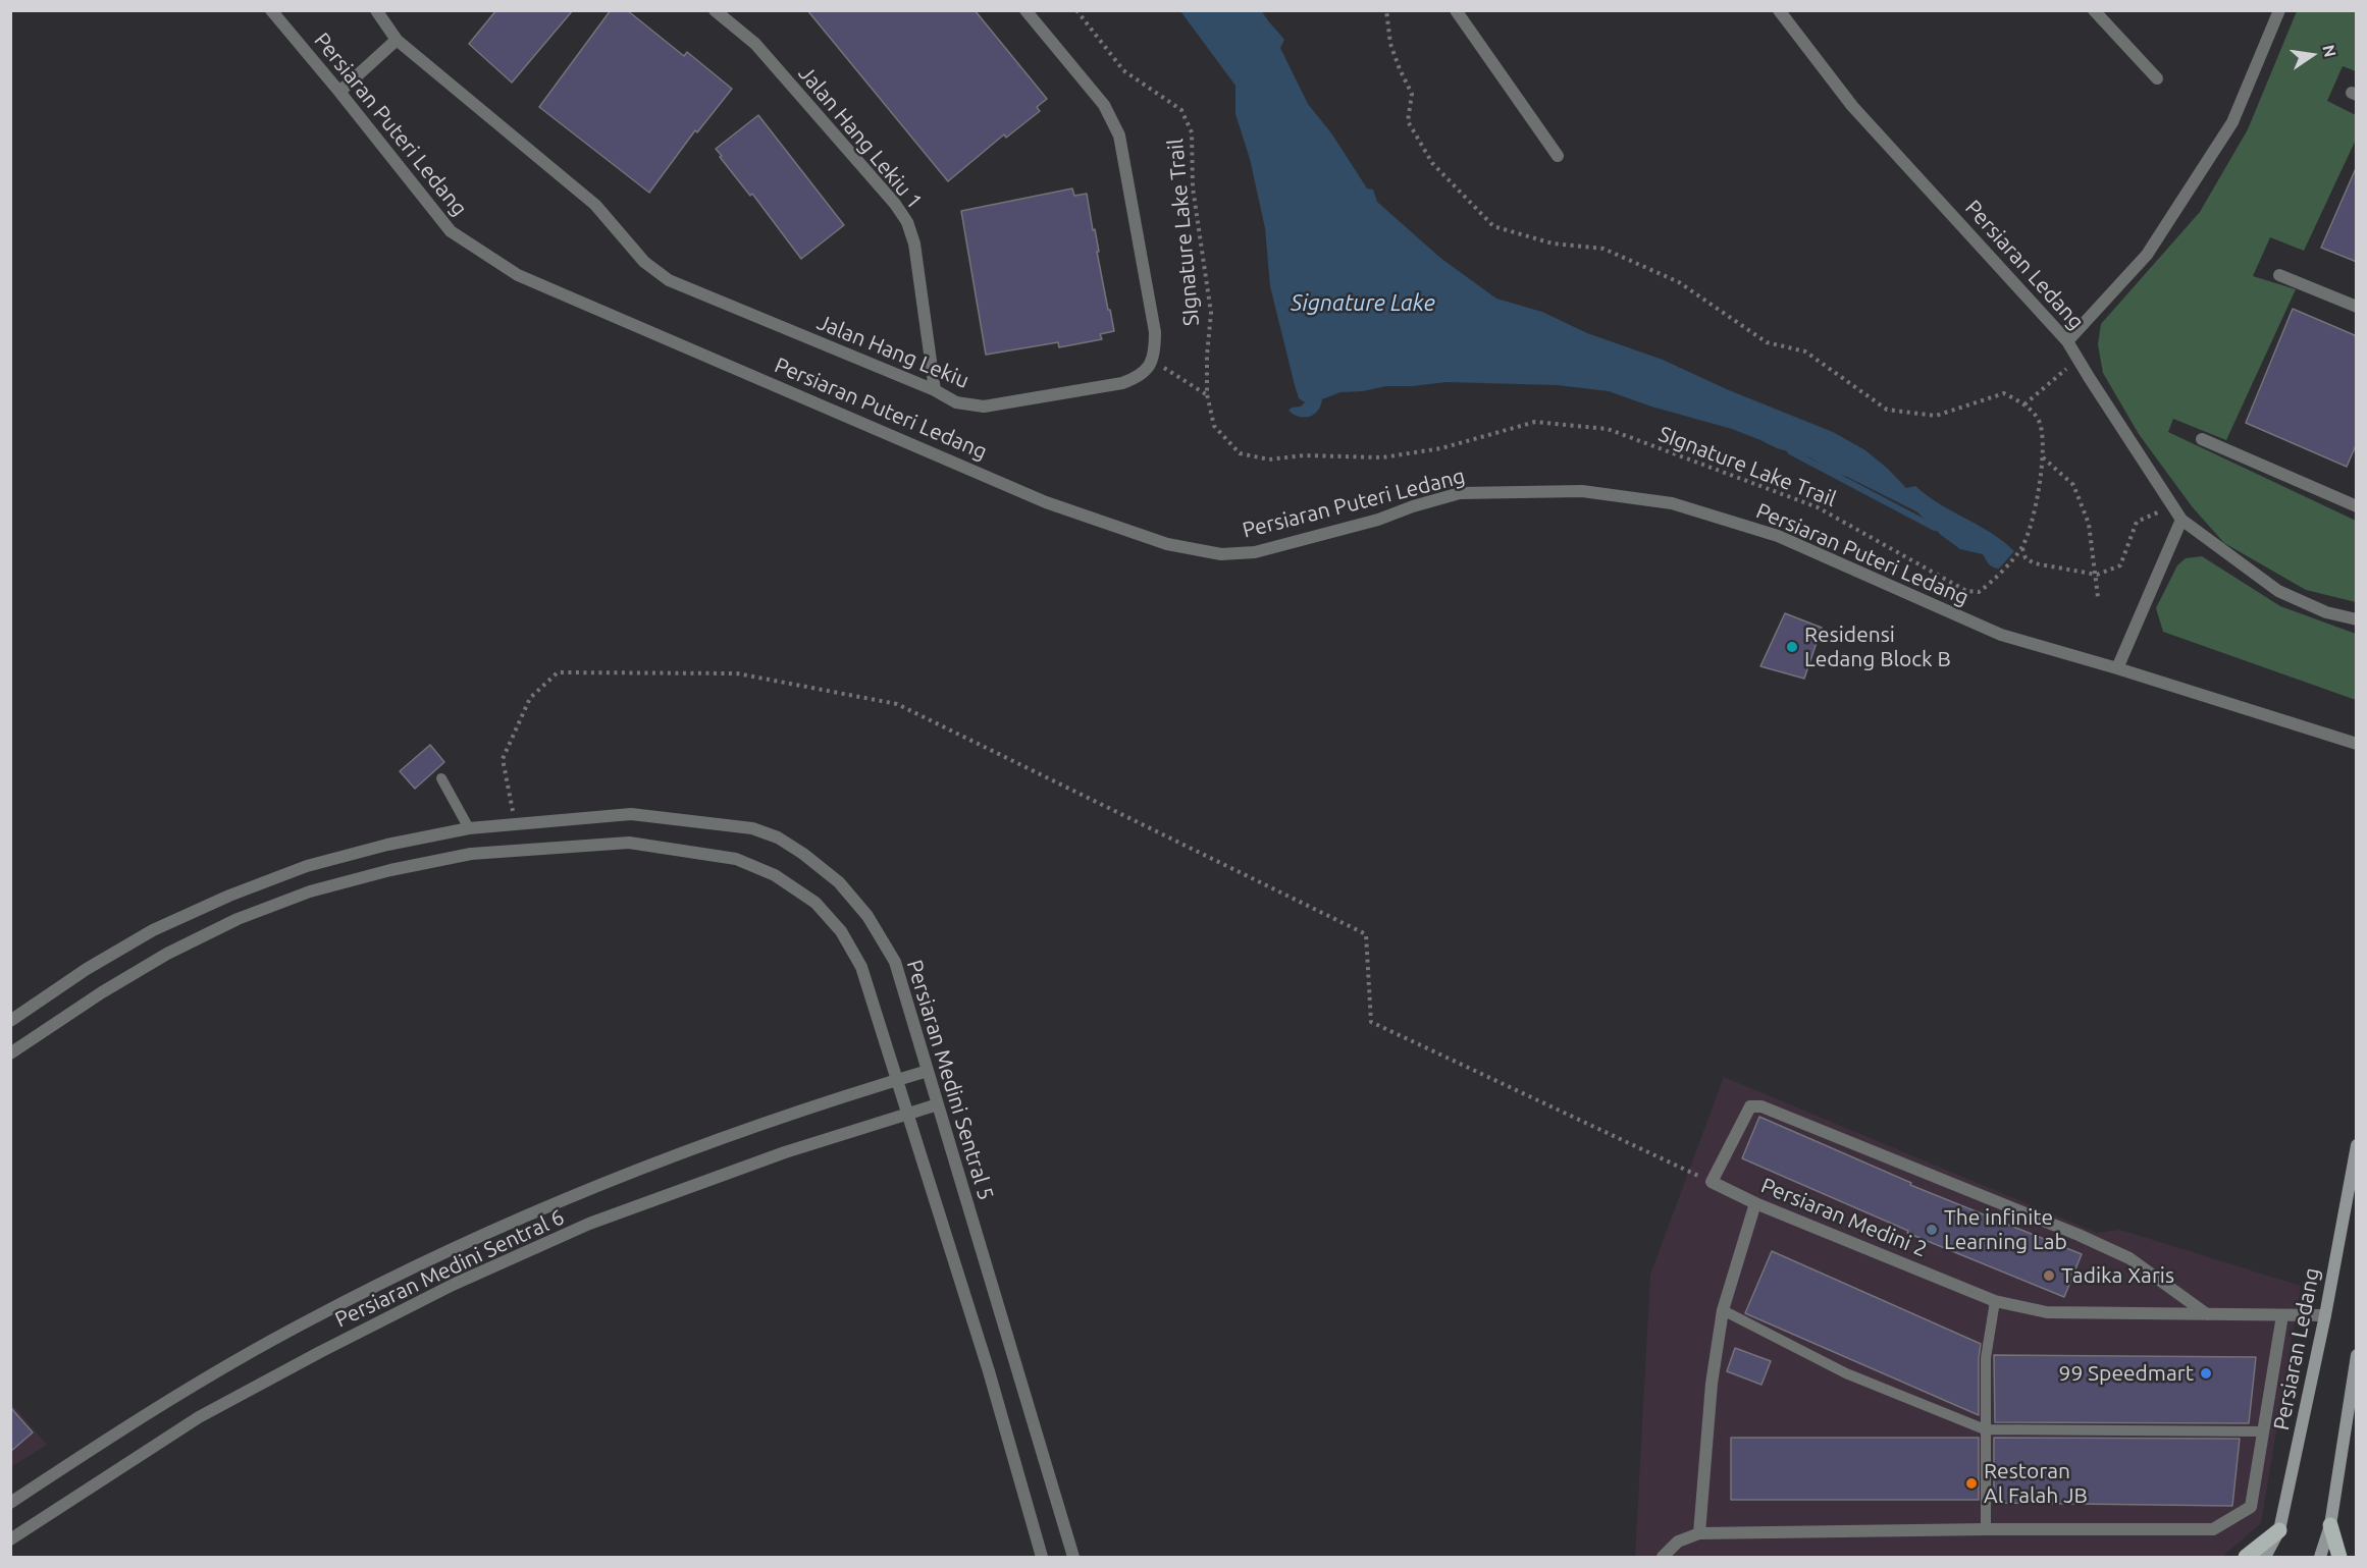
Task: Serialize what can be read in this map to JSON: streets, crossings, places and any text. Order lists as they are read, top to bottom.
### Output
{
  "streets": {
    "street": [
      "Persiaran Puteri Ledang",
      "Jalan Hang Lekiu 1",
      "Persiaran Ledang",
      "Jalan Hang Lekiu",
      "Persiaran Medini Sentral 5",
      "Persiaran Medini 2",
      "Persiaran Medini Sentral 6"
    ],
    "path": ["SIgnature Lake Trail"]
  },
  "crossings": [
    ["Jalan Hang Lekiu 1", "Jalan Hang Lekiu"],
    ["Persiaran Ledang", "Persiaran Medini 2"],
    ["Persiaran Medini Sentral 5", "Persiaran Medini Sentral 6"]
  ],
  "water": ["Signature Lake"],
  "places": [
    "Residensi Ledang Block B",
    "The infinite Learning Lab",
    "Tadika Xaris",
    "99 Speedmart",
    "Restoran Al Falah JB"
  ],
  "north": "right"
}
